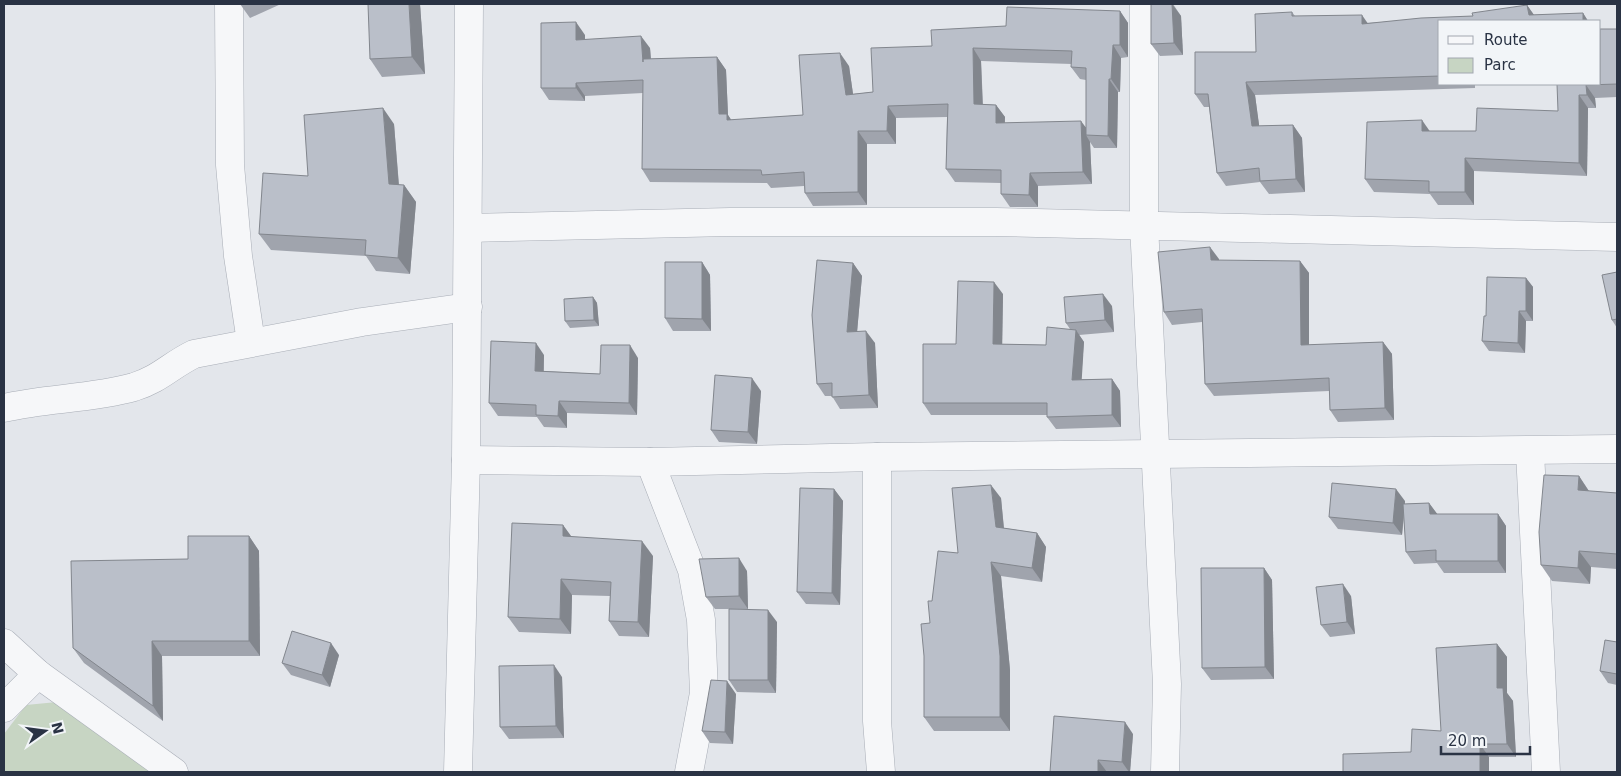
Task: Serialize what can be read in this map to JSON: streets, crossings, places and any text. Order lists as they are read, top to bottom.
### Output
{
  "legend": ["Route", "Parc"],
  "scale_bar": "20 m",
  "north": "right"
}
